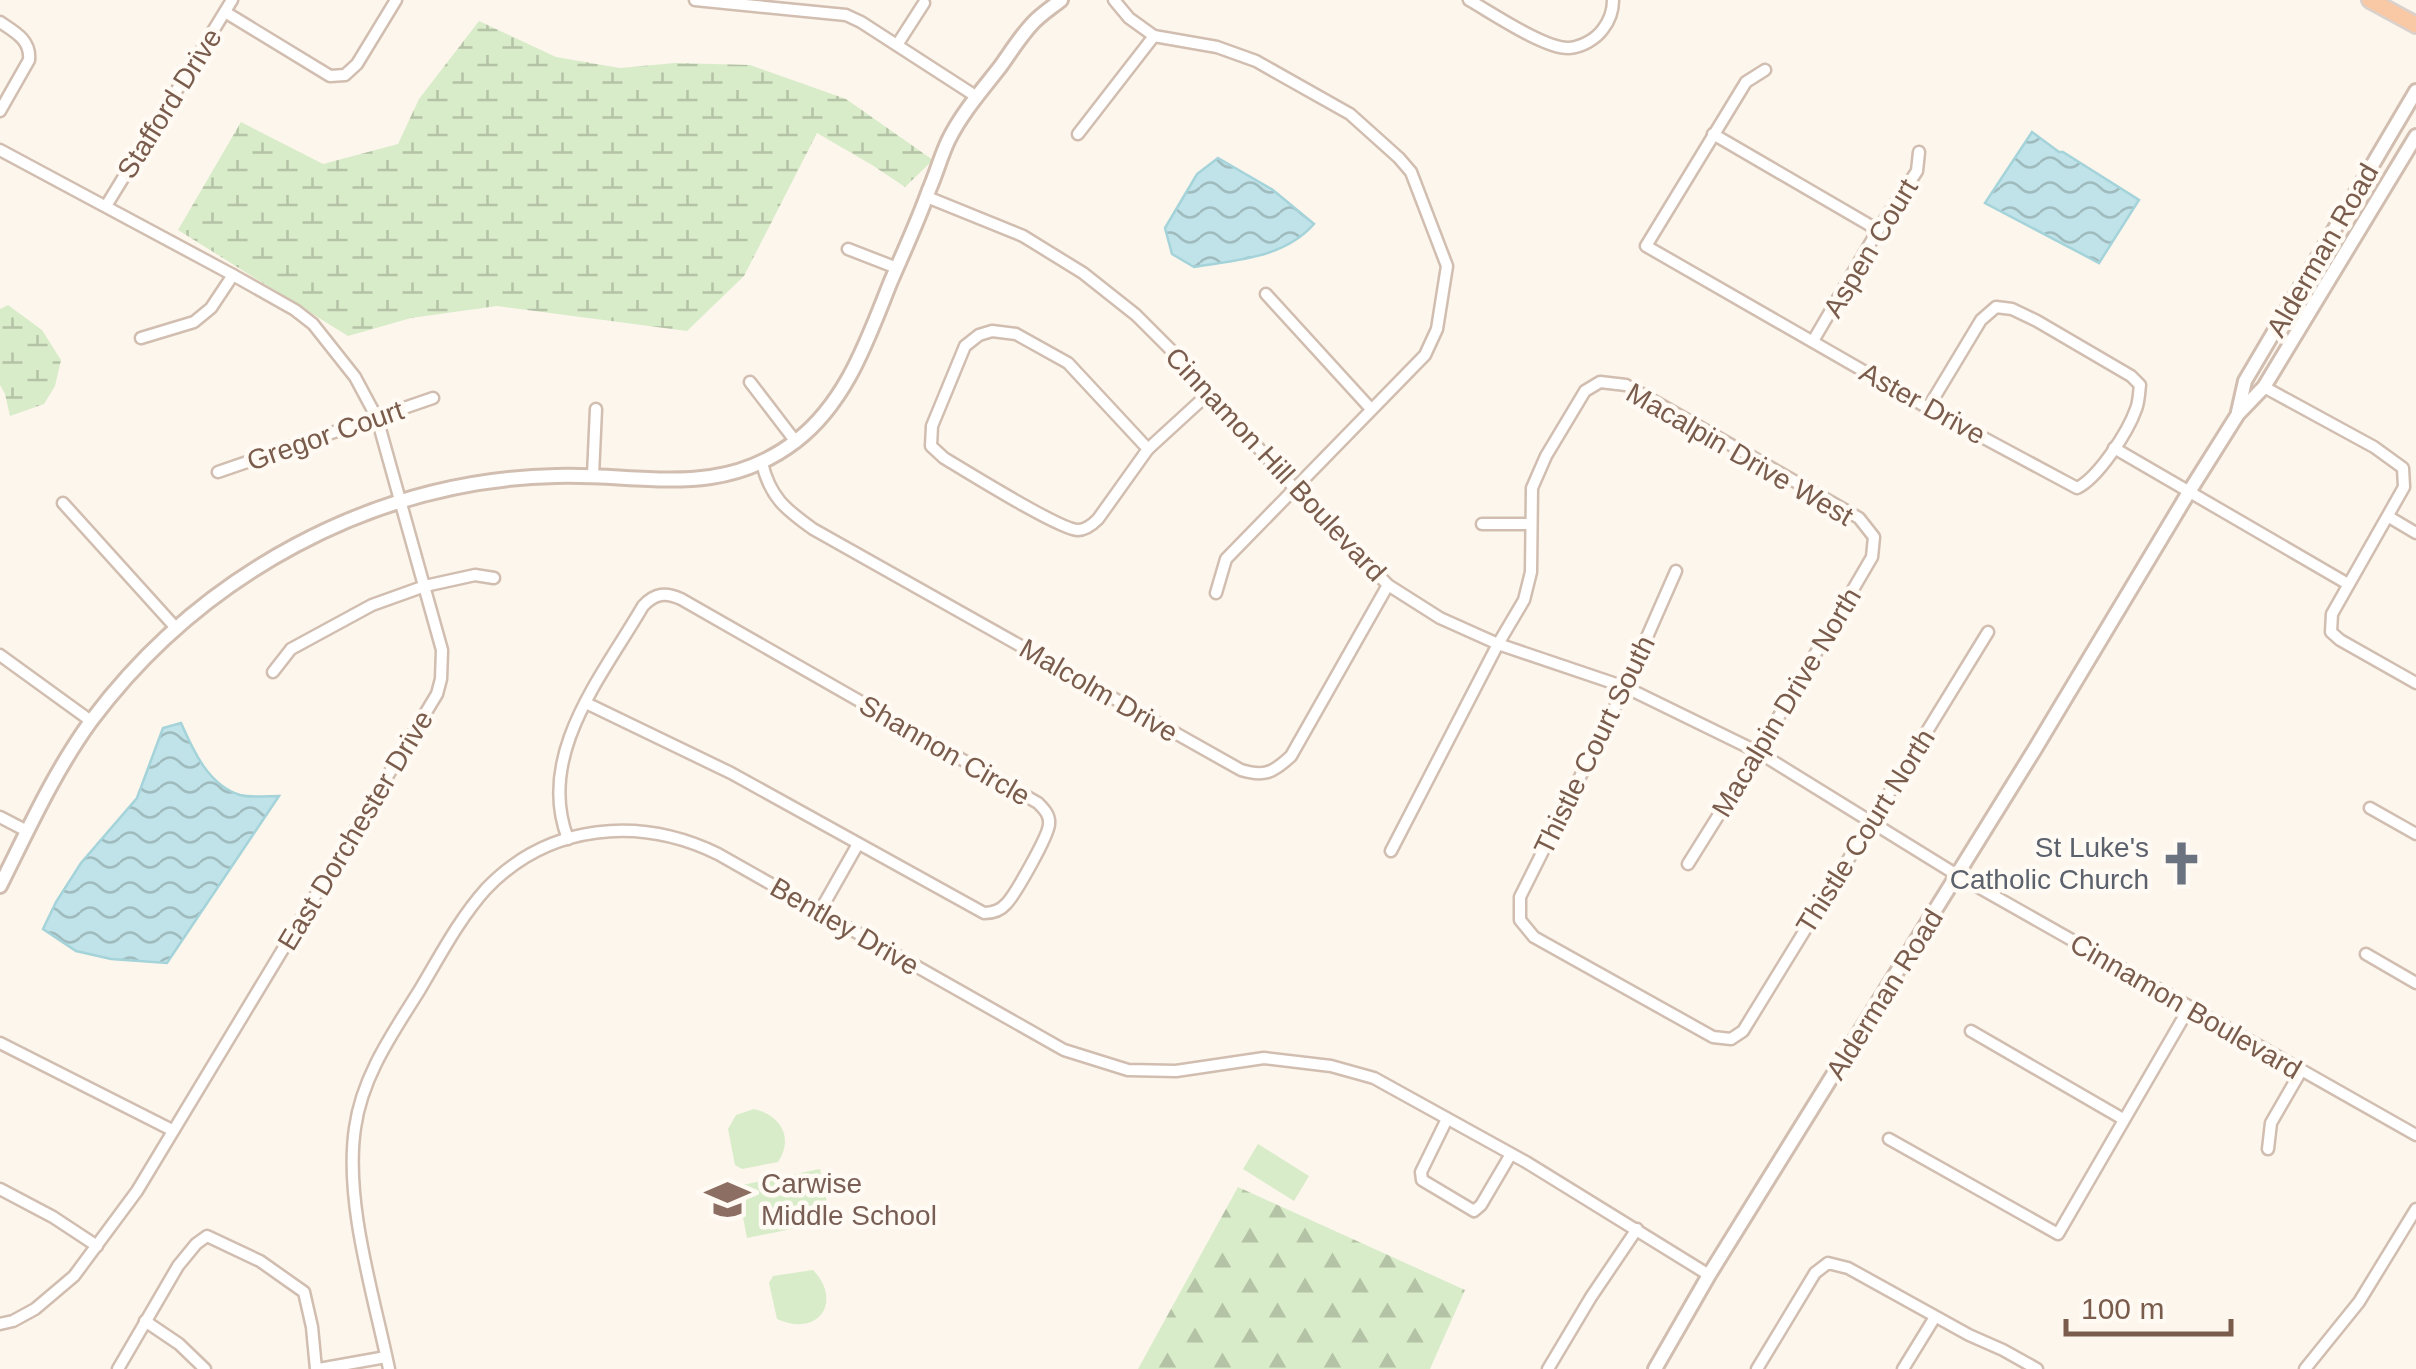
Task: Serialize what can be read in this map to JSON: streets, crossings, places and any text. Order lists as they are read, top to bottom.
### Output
{
  "streets": {
    "street": [
      "Stafford Drive",
      "Aspen Court",
      "Alderman Road",
      "Aster Drive",
      "Gregor Court",
      "Macalpin Drive West",
      "Cinnamon Hill Boulevard",
      "Malcolm Drive",
      "Macalpin Drive North",
      "Thistle Court South",
      "Shannon Circle",
      "East Dorchester Drive",
      "Thistle Court North",
      "Bentley Drive",
      "Cinnamon Boulevard"
    ]
  },
  "crossings": [
    ["Stafford Drive", "East Dorchester Drive"],
    ["Aspen Court", "Aster Drive"],
    ["Alderman Road", "Cinnamon Hill Boulevard"],
    ["Alderman Road", "Bentley Drive"],
    ["Alderman Road", "Cinnamon Boulevard"],
    ["Gregor Court", "East Dorchester Drive"],
    ["Macalpin Drive West", "Macalpin Drive North"],
    ["Cinnamon Hill Boulevard", "Malcolm Drive"],
    ["Cinnamon Hill Boulevard", "Macalpin Drive North"],
    ["Cinnamon Hill Boulevard", "Thistle Court South"],
    ["Cinnamon Hill Boulevard", "Thistle Court North"],
    ["Cinnamon Hill Boulevard", "Cinnamon Boulevard"],
    ["Thistle Court South", "Thistle Court North"],
    ["Shannon Circle", "Bentley Drive"]
  ],
  "places": {
    "church": ["St Luke's Catholic Church"],
    "school or university": ["Carwise Middle School"]
  },
  "scale_bar": "100 m"
}
